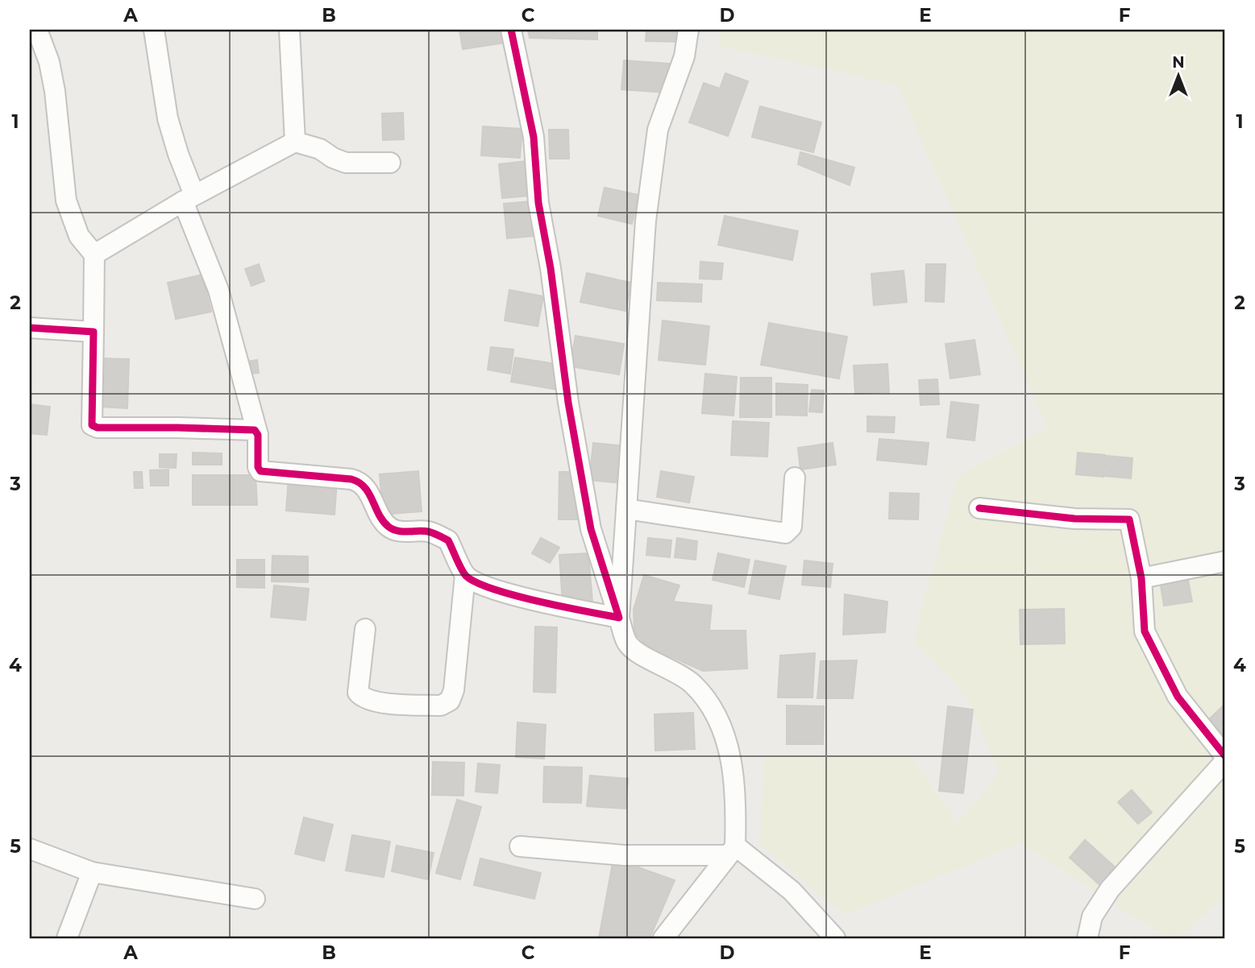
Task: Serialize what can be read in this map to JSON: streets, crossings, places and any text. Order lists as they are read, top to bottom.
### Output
{
  "north": "top",
  "grid": {
    "columns": [
      "A",
      "B",
      "C",
      "D",
      "E",
      "F"
    ],
    "rows": [
      "1",
      "2",
      "3",
      "4",
      "5"
    ]
  }
}
